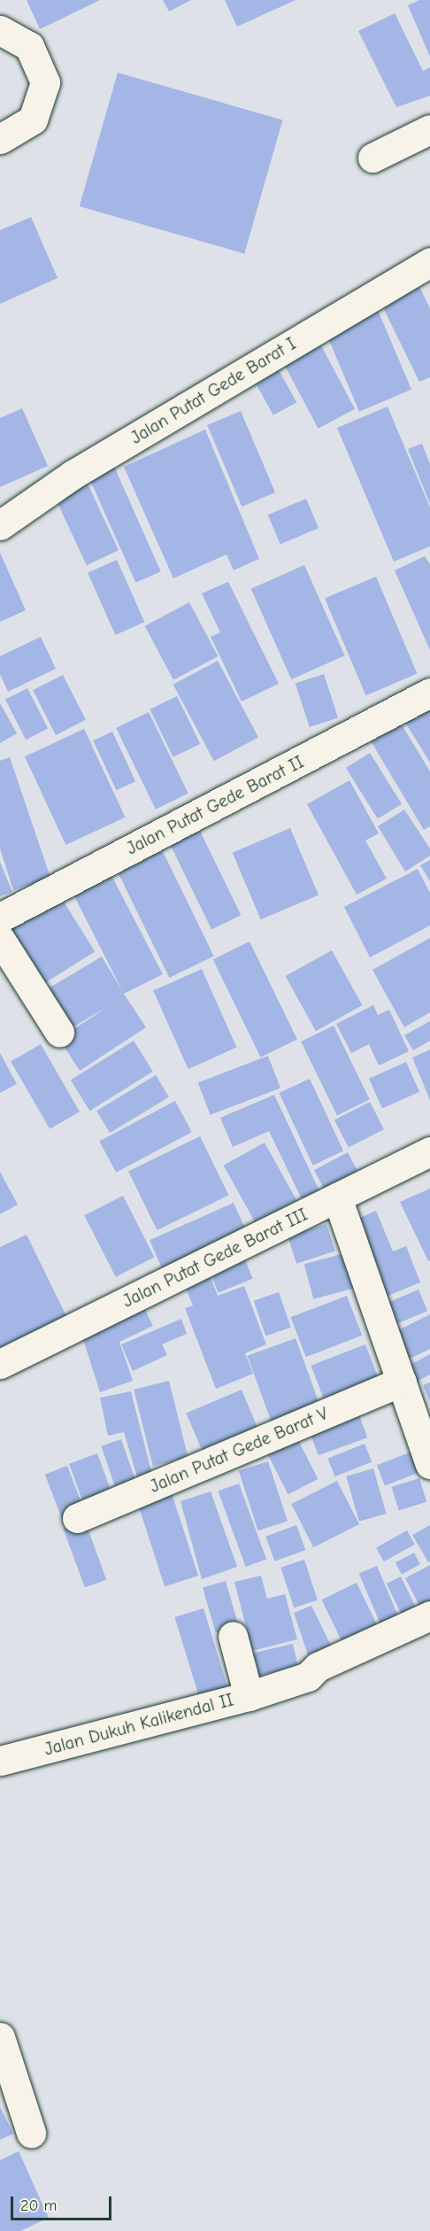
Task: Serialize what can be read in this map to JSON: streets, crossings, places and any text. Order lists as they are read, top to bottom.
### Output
{
  "streets": {
    "street": [
      "Jalan Putat Gede Barat I",
      "Jalan Putat Gede Barat II",
      "Jalan Putat Gede Barat III",
      "Jalan Putat Gede Barat V",
      "Jalan Dukuh Kalikendal II"
    ]
  },
  "scale_bar": "20 m"
}
